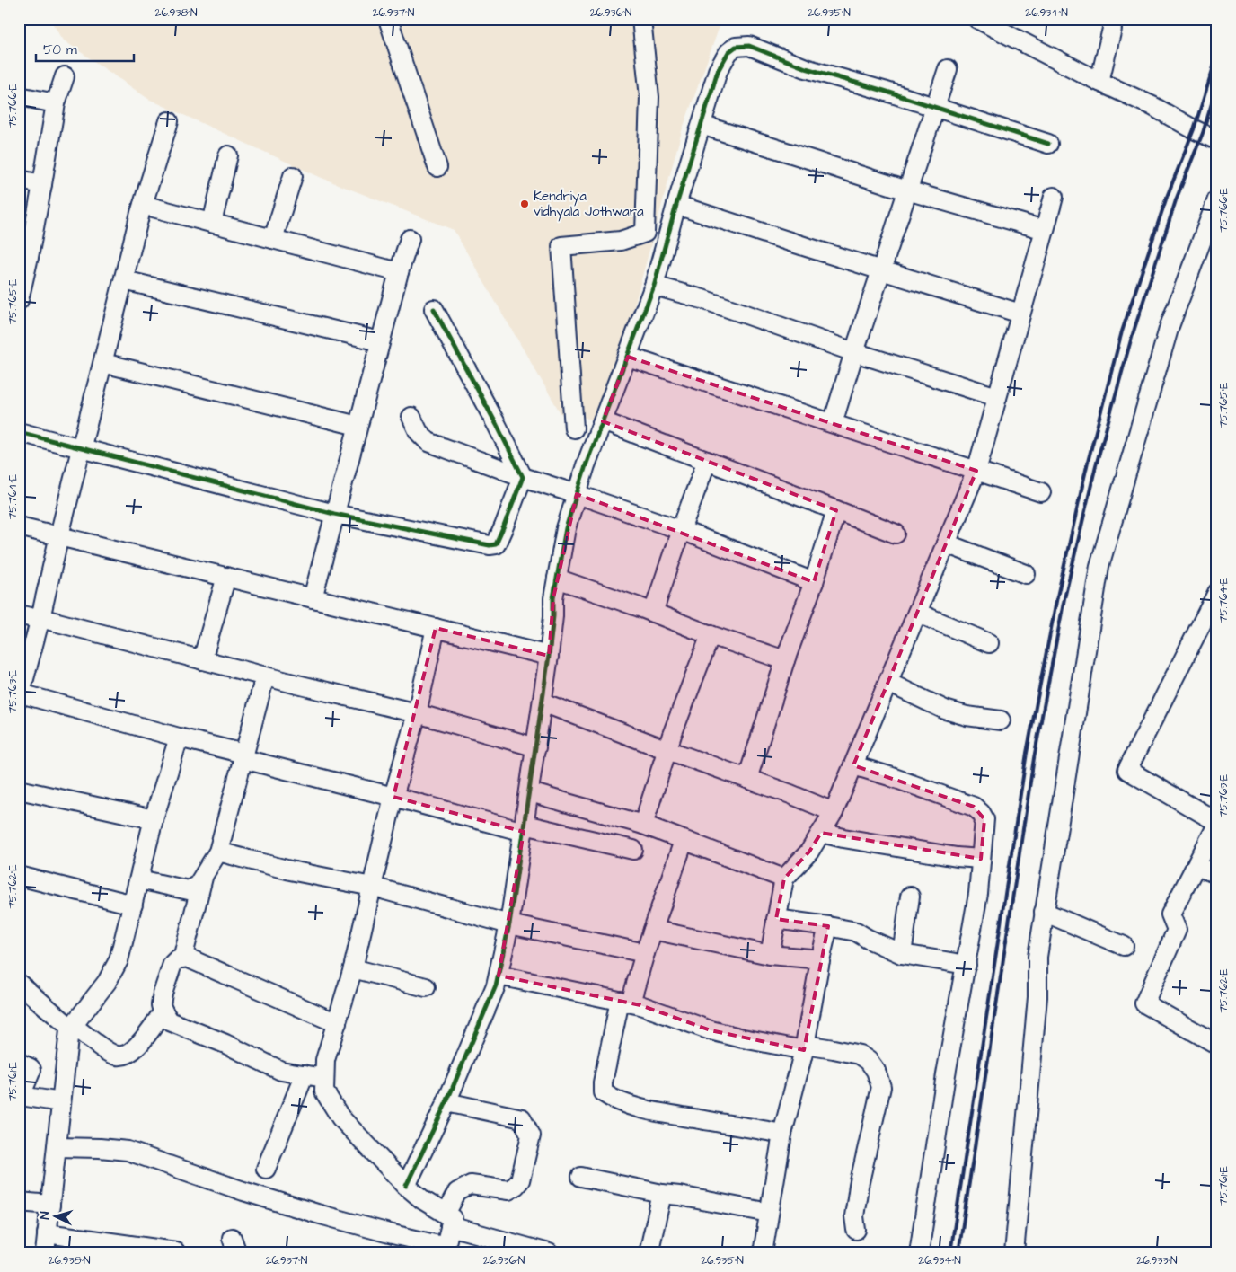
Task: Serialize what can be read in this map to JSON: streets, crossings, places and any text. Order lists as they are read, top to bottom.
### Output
{
  "places": ["Kendriya vidhyala Jothwara"],
  "scale_bar": "50 m",
  "north": "left",
  "coordinates": [
    "26.938°N",
    "26.937°N",
    "26.936°N",
    "26.935°N",
    "26.934°N",
    "75.766°E",
    "75.765°E",
    "75.764°E",
    "75.763°E",
    "75.762°E",
    "75.761°E",
    "26.933°N"
  ]
}
